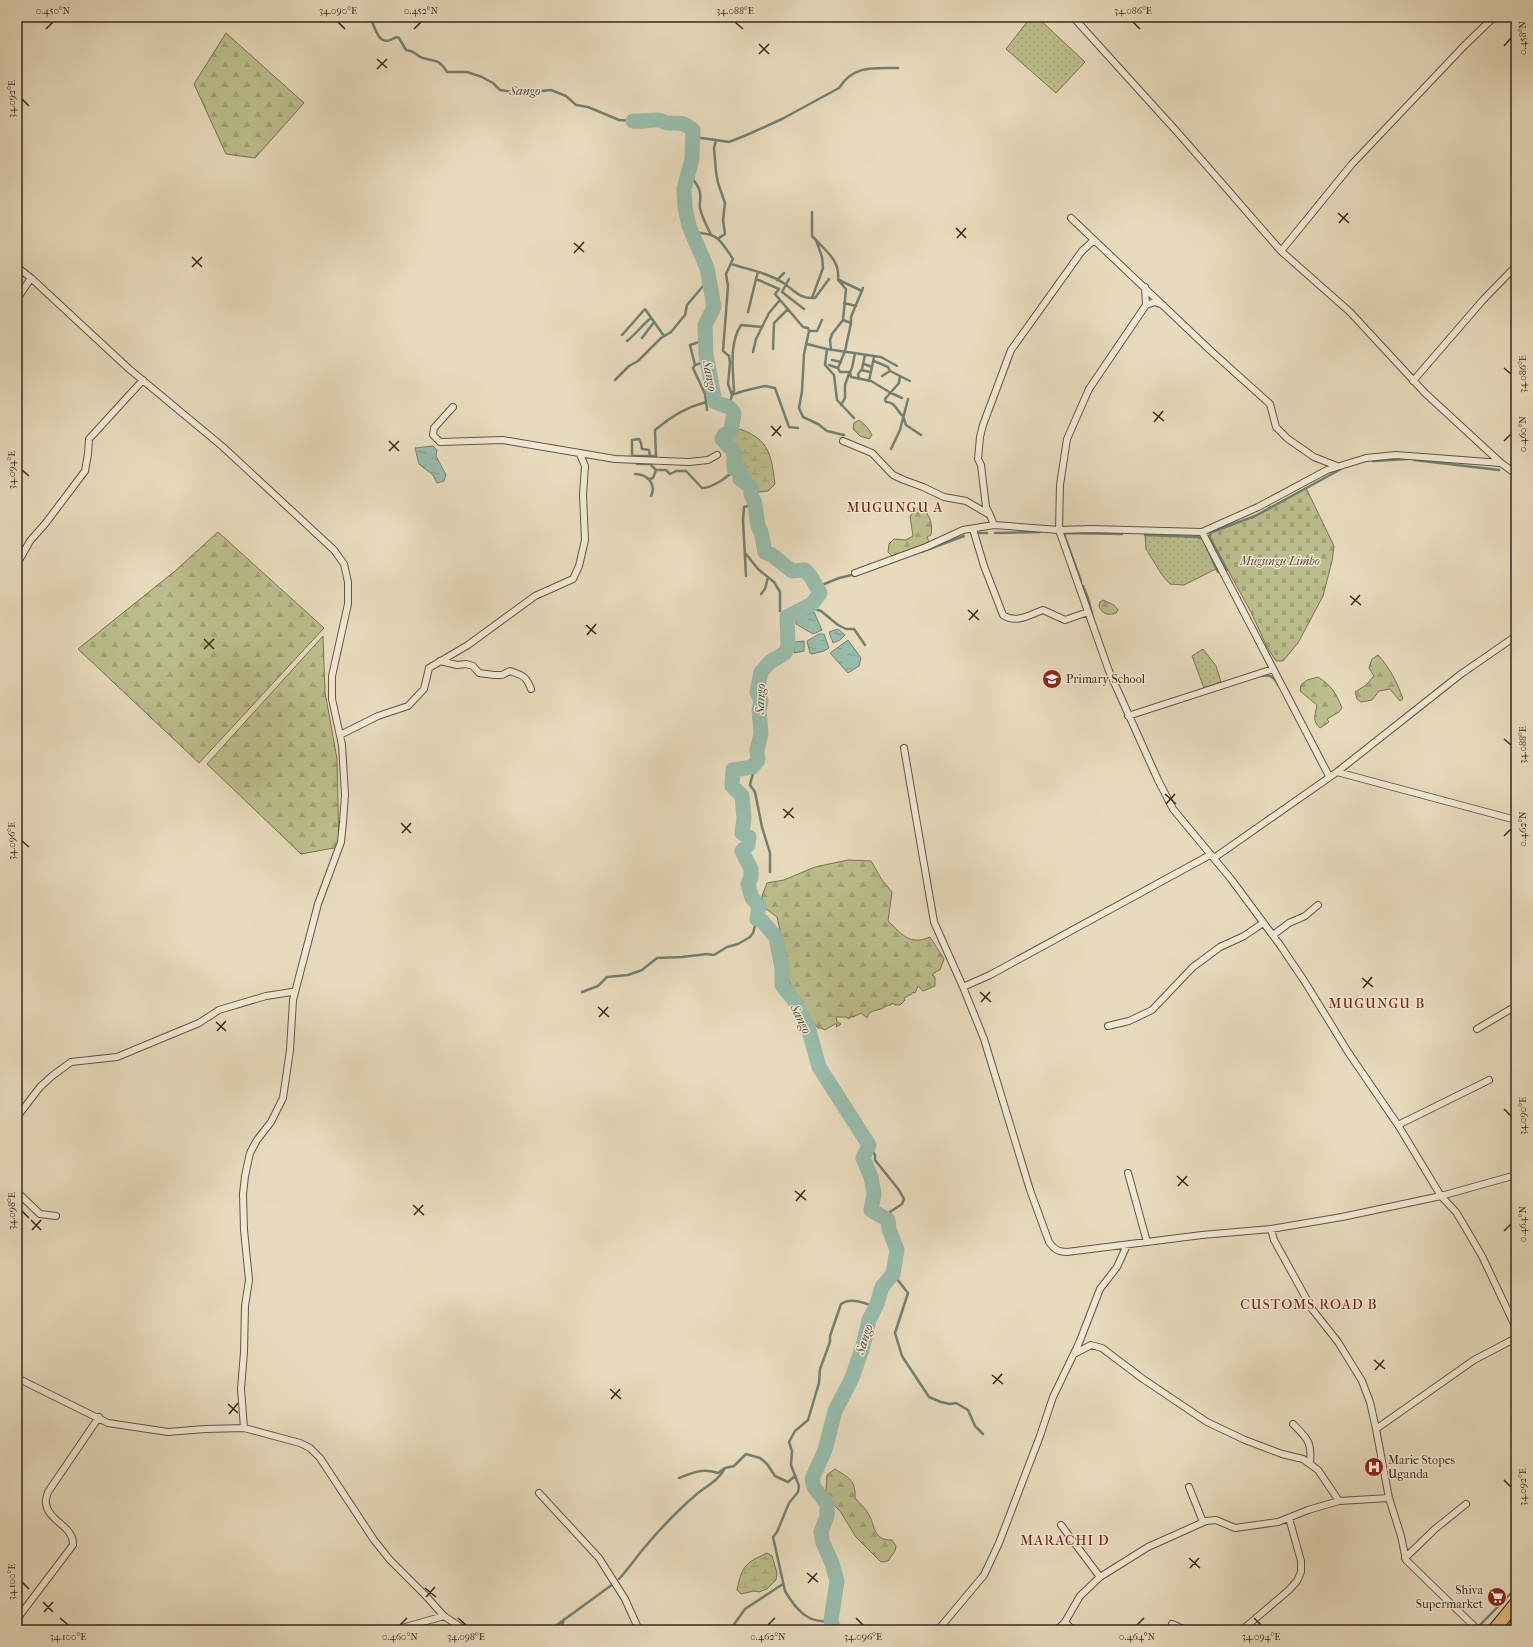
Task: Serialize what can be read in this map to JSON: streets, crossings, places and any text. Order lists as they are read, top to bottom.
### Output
{
  "districts": [
    "MUGUNGU A",
    "MUGUNGU B",
    "CUSTOMS ROAD B",
    "MARACHI D"
  ],
  "water": ["Sango"],
  "parks": ["Mugungu Limbo"],
  "places": {
    "school or university": ["Primary School"],
    "hospital": ["Marie Stopes Uganda"],
    "supermarket": ["Shiva Supermarket"]
  },
  "coordinates": [
    "0.450°N",
    "34.090°E",
    "0.452°N",
    "34.088°E",
    "34.086°E",
    "0.458°N",
    "34.092°E",
    "0.460°N",
    "34.094°E",
    "0.462°N",
    "34.096°E",
    "34.098°E",
    "0.464°N",
    "34.100°E"
  ]
}
